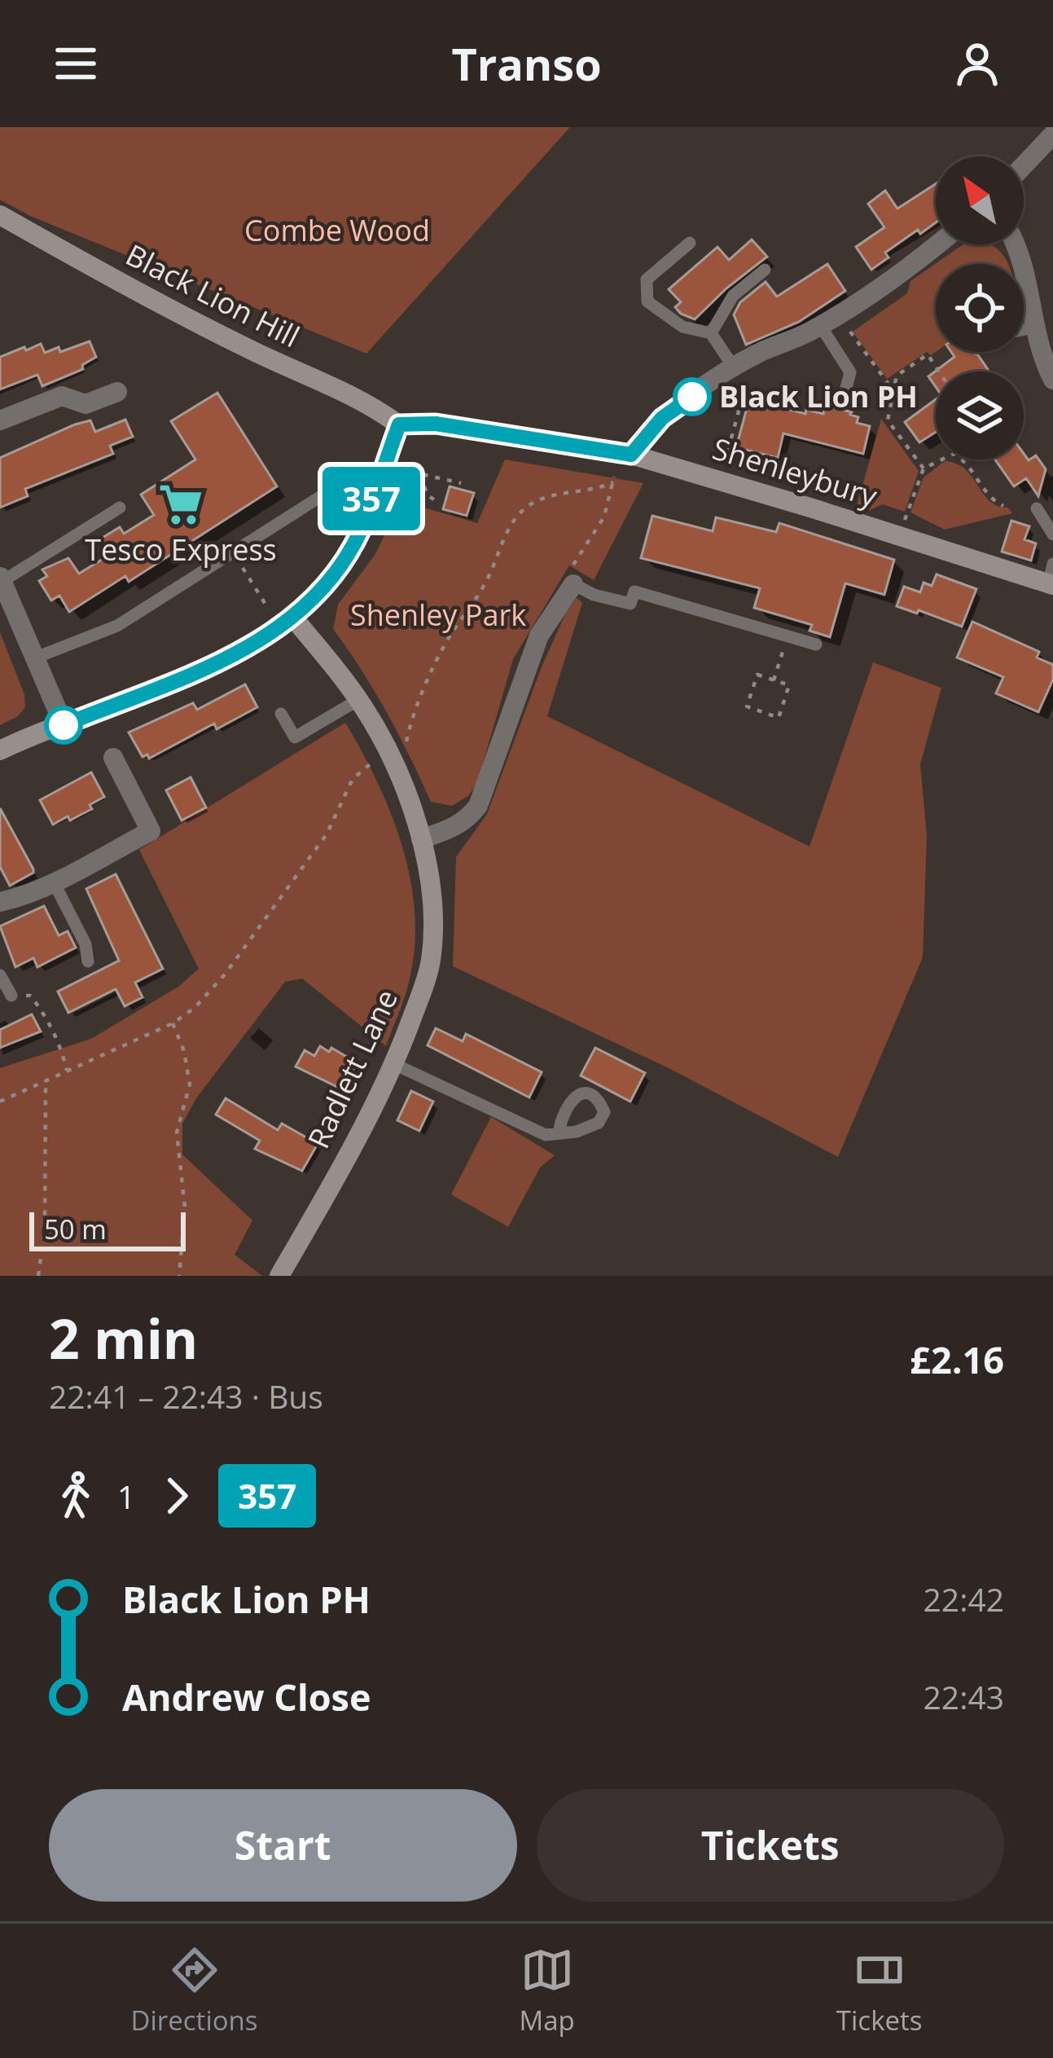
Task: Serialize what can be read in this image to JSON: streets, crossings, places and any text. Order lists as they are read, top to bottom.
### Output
{
  "streets": {
    "street": ["Black Lion Hill", "Shenleybury", "Radlett Lane"]
  },
  "crossings": [
    ["Black Lion Hill", "Shenleybury"]
  ],
  "parks": ["Combe Wood", "Shenley Park"],
  "places": {
    "other": ["Black Lion PH"],
    "supermarket": ["Tesco Express"]
  },
  "lines": ["bus line 357"],
  "scale_bar": "50 m",
  "north": "top left",
  "page": {
    "header": "Transo",
    "on_map": "357",
    "scale": "50 m",
    "heading": ["2 min", "22:41 – 22:43 · Bus", "£2.16"],
    "legs": ["1", "357"],
    "list": [
      {
        "name": "Black Lion PH",
        "value": "22:42"
      },
      {
        "name": "Andrew Close",
        "value": "22:43"
      }
    ],
    "buttons": ["Start", "Tickets"],
    "tabs": ["Directions", "Map", "Tickets"]
  }
}
